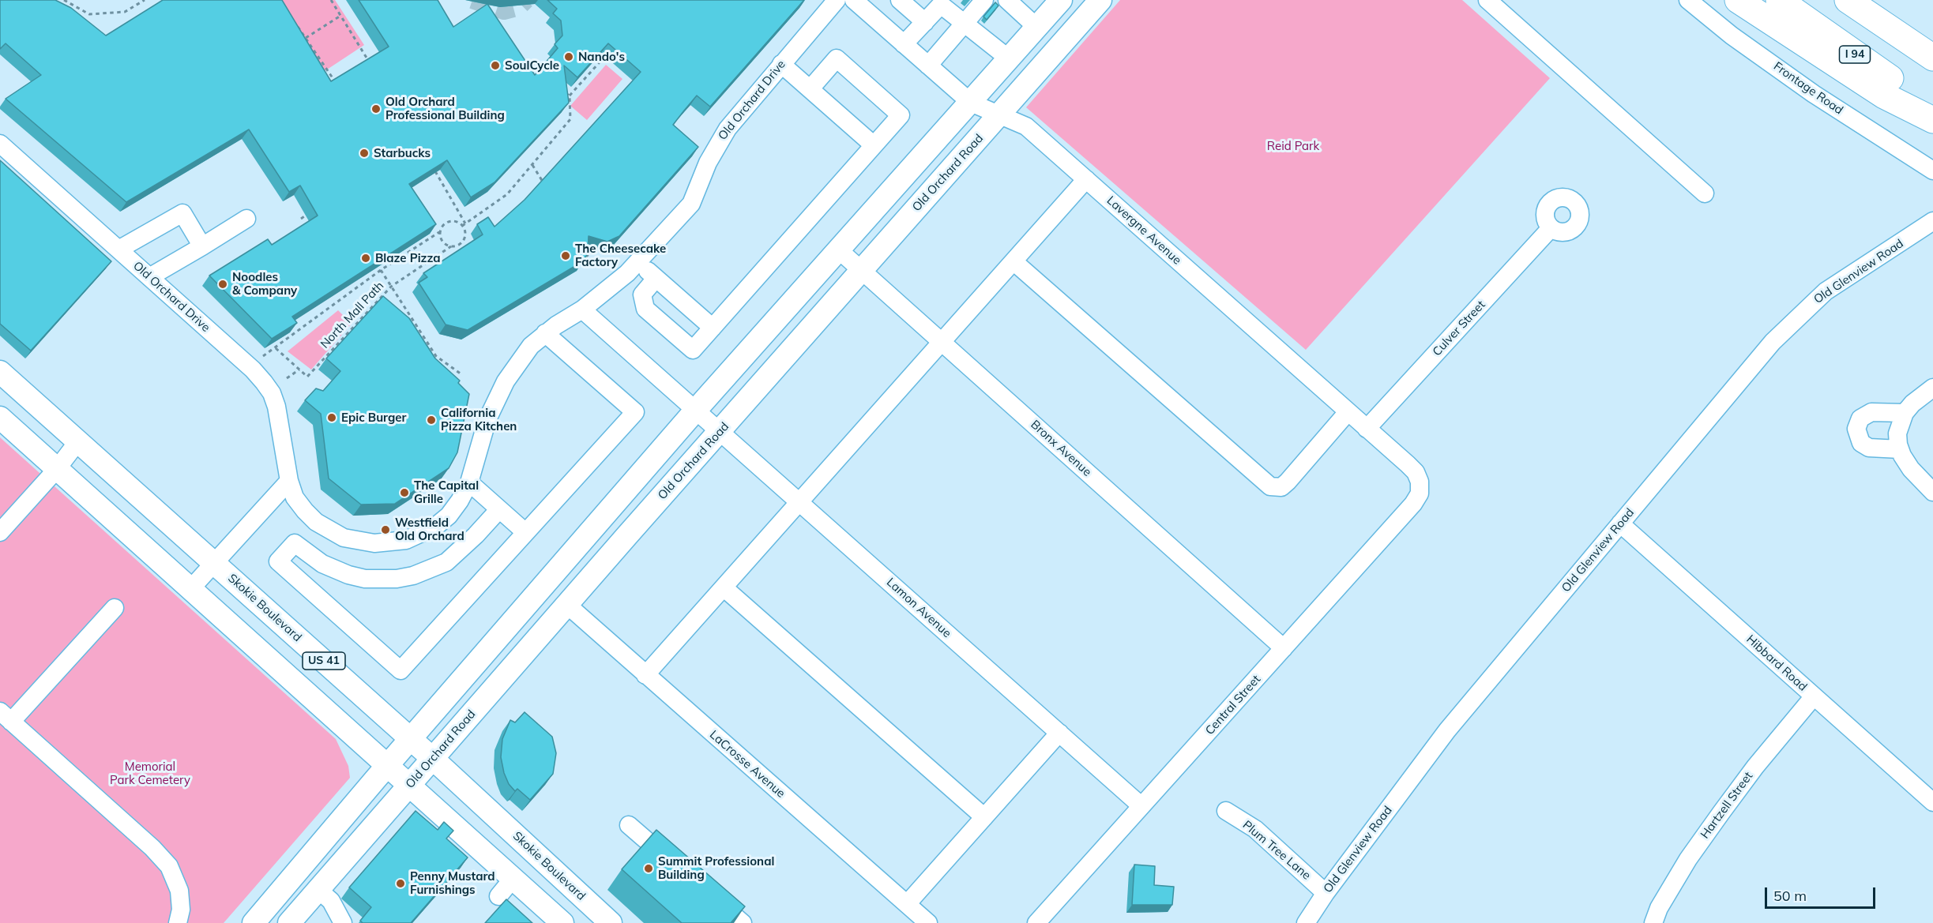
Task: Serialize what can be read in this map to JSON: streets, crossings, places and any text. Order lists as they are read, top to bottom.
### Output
{
  "streets": {
    "highway": ["I 94"],
    "main road": ["Old Orchard Road", "Skokie Boulevard", "US 41"],
    "street": [
      "Frontage Road",
      "Old Orchard Drive",
      "Lavergne Avenue",
      "Old Glenview Road",
      "Culver Street",
      "Bronx Avenue",
      "Lamon Avenue",
      "Hibbard Road",
      "Central Street",
      "LaCrosse Avenue",
      "Hartzell Street",
      "Plum Tree Lane"
    ],
    "path": ["North Mall Path"]
  },
  "crossings": [
    ["Old Orchard Road", "Lavergne Avenue"],
    ["Old Orchard Road", "Bronx Avenue"],
    ["Old Orchard Road", "Skokie Boulevard"],
    ["Old Orchard Road", "Lamon Avenue"],
    ["Old Orchard Road", "US 41"],
    ["Old Orchard Road", "LaCrosse Avenue"],
    ["Lavergne Avenue", "Culver Street"],
    ["Lavergne Avenue", "Central Street"],
    ["Old Glenview Road", "Hibbard Road"],
    ["Old Glenview Road", "Plum Tree Lane"],
    ["Bronx Avenue", "Central Street"],
    ["Lamon Avenue", "Central Street"],
    ["Hibbard Road", "Hartzell Street"]
  ],
  "parks": ["Reid Park", "Memorial Park Cemetery"],
  "places": [
    "Nando's",
    "SoulCycle",
    "Old Orchard Professional Building",
    "Starbucks",
    "The Cheesecake Factory",
    "Blaze Pizza",
    "Noodles & Company",
    "Epic Burger",
    "California Pizza Kitchen",
    "The Capital Grille",
    "Westfield Old Orchard",
    "Summit Professional Building",
    "Penny Mustard Furnishings"
  ],
  "scale_bar": "50 m"
}
